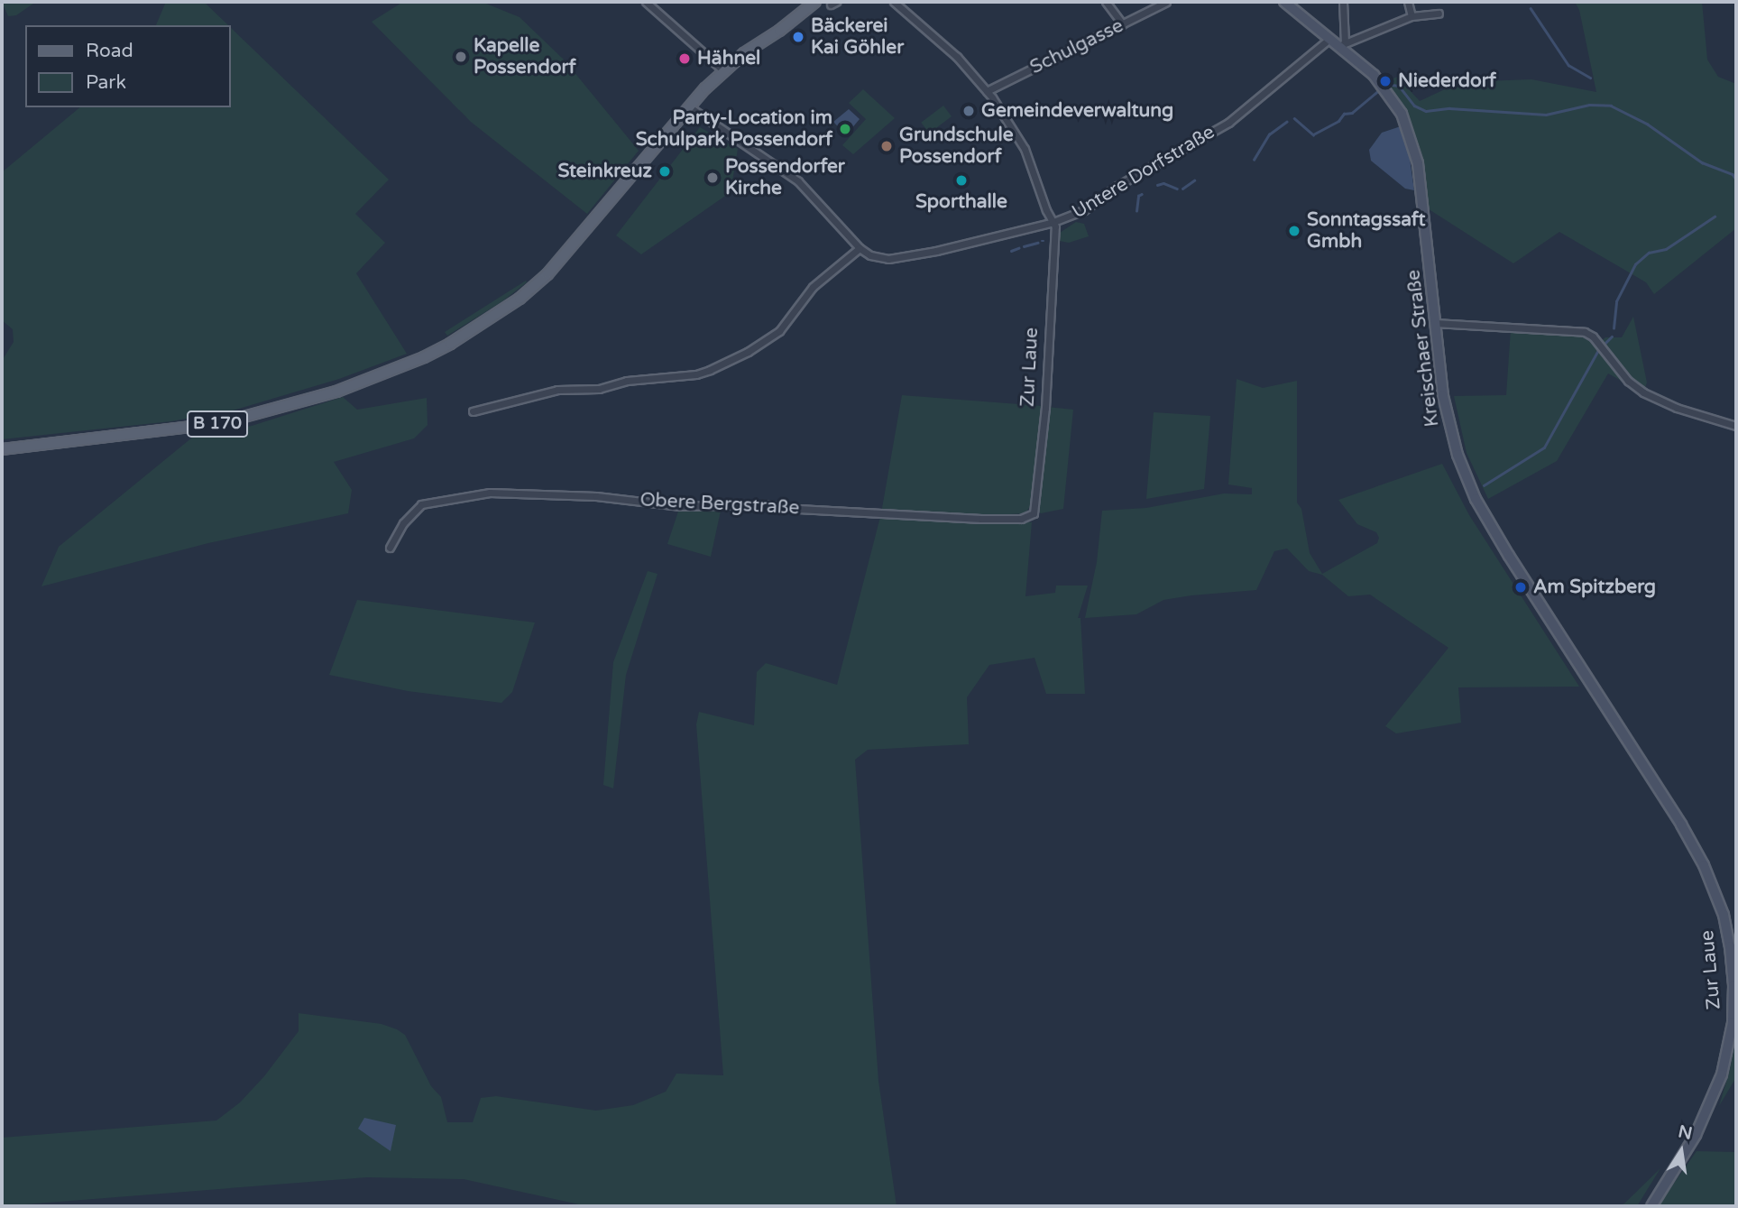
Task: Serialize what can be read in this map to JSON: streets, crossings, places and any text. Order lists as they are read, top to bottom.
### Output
{
  "streets": {
    "main road": ["Kreischaer Straße", "Zur Laue", "B 170"],
    "street": ["Schulgasse", "Untere Dorfstraße", "Obere Bergstraße"]
  },
  "crossings": [
    ["Untere Dorfstraße", "Kreischaer Straße"],
    ["Untere Dorfstraße", "Zur Laue"],
    ["Kreischaer Straße", "Zur Laue"],
    ["Zur Laue", "Obere Bergstraße"]
  ],
  "places": [
    "Bäckerei Kai Göhler",
    "Kapelle Possendorf",
    "Hähnel",
    "Niederdorf",
    "Gemeindeverwaltung",
    "Party-Location im Schulpark Possendorf",
    "Grundschule Possendorf",
    "Steinkreuz",
    "Possendorfer Kirche",
    "Sporthalle",
    "Sonntagssaft Gmbh",
    "Am Spitzberg"
  ],
  "legend": ["Road", "Park"],
  "north": "top"
}
